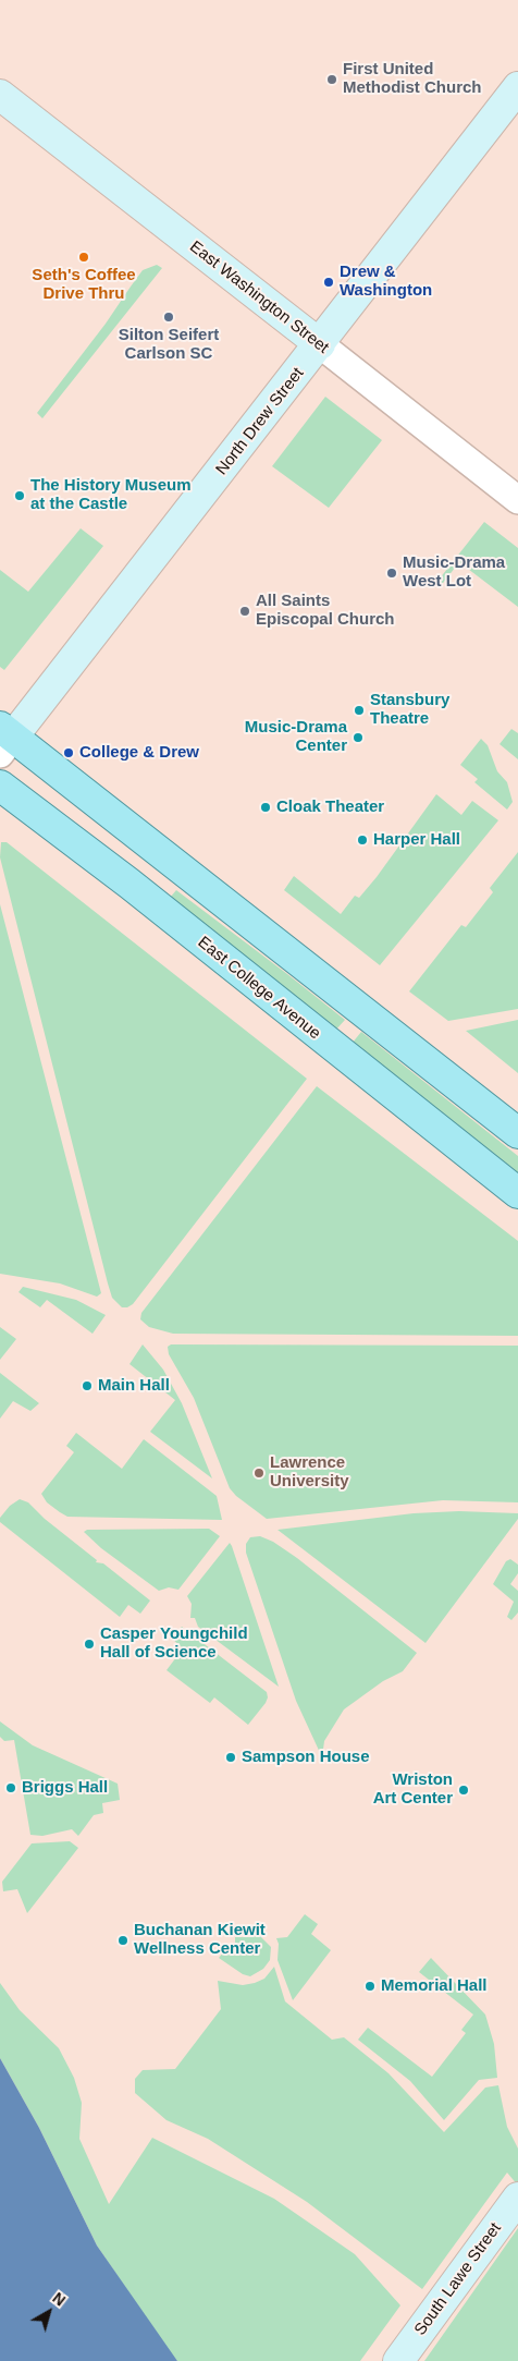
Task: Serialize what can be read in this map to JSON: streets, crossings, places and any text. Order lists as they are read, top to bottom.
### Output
{
  "streets": {
    "main road": ["East College Avenue"],
    "street": ["East Washington Street", "North Drew Street", "South Lawe Street"]
  },
  "crossings": [
    ["East Washington Street", "North Drew Street"]
  ],
  "places": [
    "First United Methodist Church",
    "Seth's Coffee Drive Thru",
    "Drew & Washington",
    "Silton Seifert Carlson SC",
    "The History Museum at the Castle",
    "Music-Drama West Lot",
    "All Saints Episcopal Church",
    "Stansbury Theatre",
    "Music-Drama Center",
    "College & Drew",
    "Cloak Theater",
    "Harper Hall",
    "Main Hall",
    "Lawrence University",
    "Casper Youngchild Hall of Science",
    "Sampson House",
    "Briggs Hall",
    "Wriston Art Center",
    "Buchanan Kiewit Wellness Center",
    "Memorial Hall"
  ],
  "north": "top right"
}
